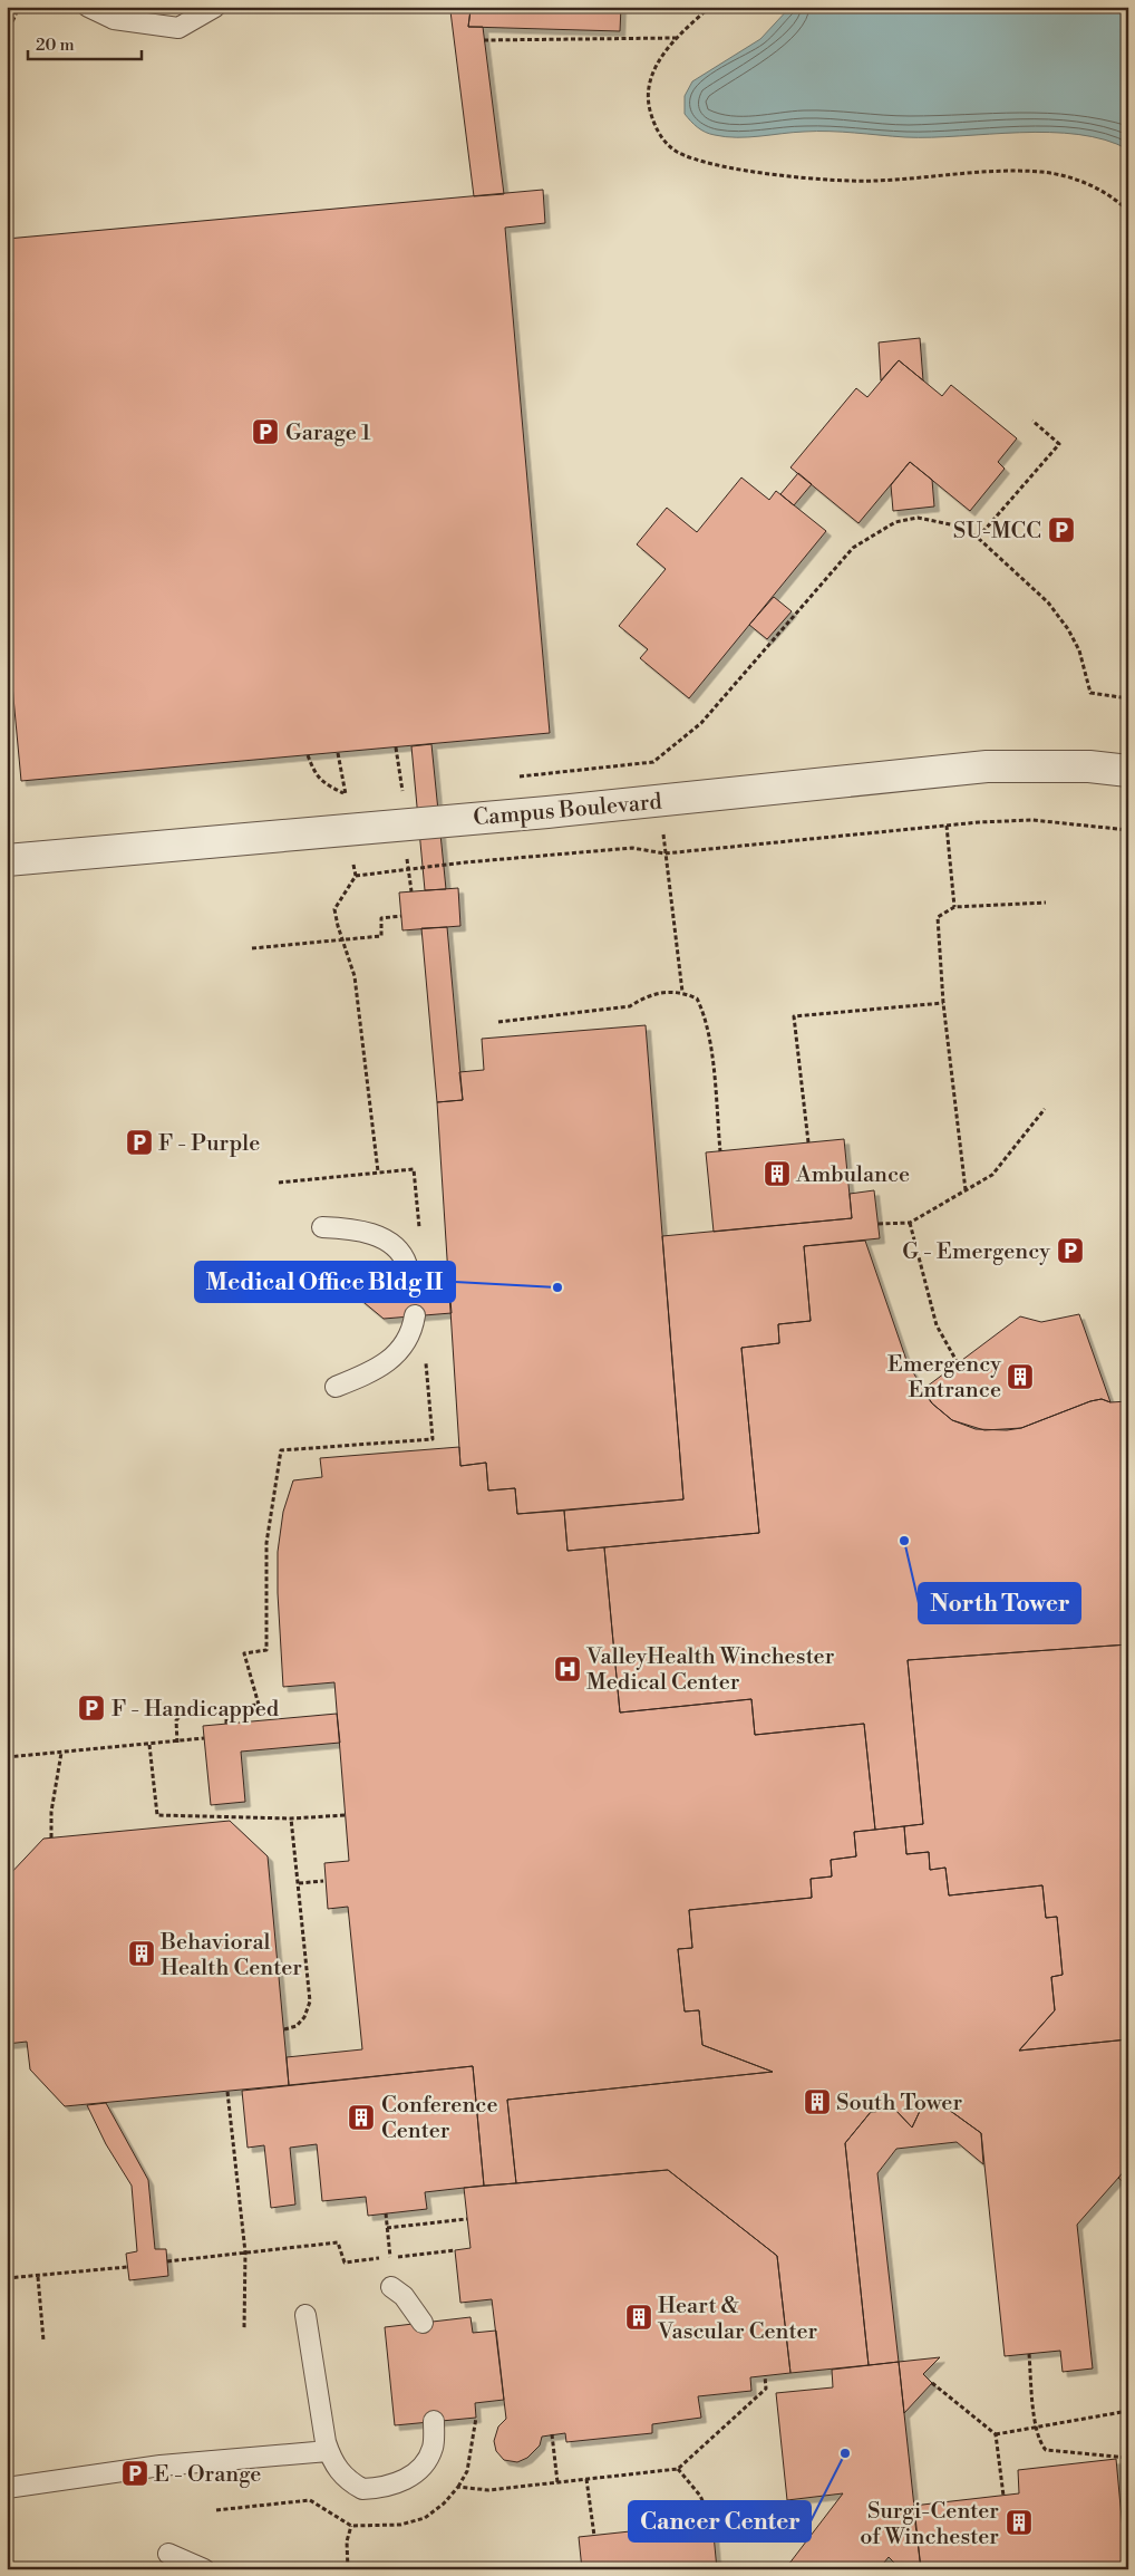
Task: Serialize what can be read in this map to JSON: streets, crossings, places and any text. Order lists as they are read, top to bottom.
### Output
{
  "streets": {
    "street": ["Campus Boulevard"]
  },
  "places": {
    "parking": [
      "Garage 1",
      "SU-MCC",
      "F - Purple",
      "G - Emergency",
      "F - Handicapped",
      "E - Orange"
    ],
    "building": [
      "Ambulance",
      "Emergency Entrance",
      "Behavioral Health Center",
      "South Tower",
      "Conference Center",
      "Heart & Vascular Center",
      "Surgi-Center of Winchester"
    ],
    "other": ["Medical Office Bldg II", "North Tower", "Cancer Center"],
    "hospital": ["ValleyHealth Winchester Medical Center"]
  },
  "scale_bar": "20 m"
}
